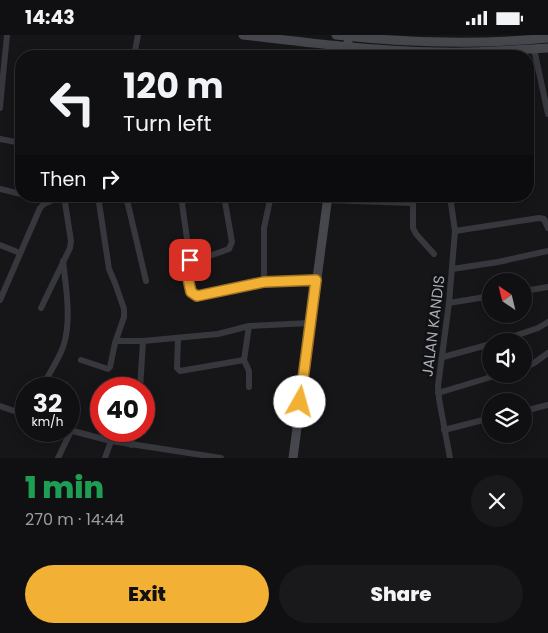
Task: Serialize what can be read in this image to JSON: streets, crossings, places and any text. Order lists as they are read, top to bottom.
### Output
{
  "streets": {
    "street": ["JALAN KANDIS"]
  },
  "north": "top left",
  "page": {
    "status": "14:43",
    "turn": ["120 m", "Turn left"],
    "then": "Then",
    "speed": "32 km/h",
    "limit": "40",
    "heading": ["1 min", "270 m · 14:44"],
    "buttons": ["Exit", "Share"]
  }
}
